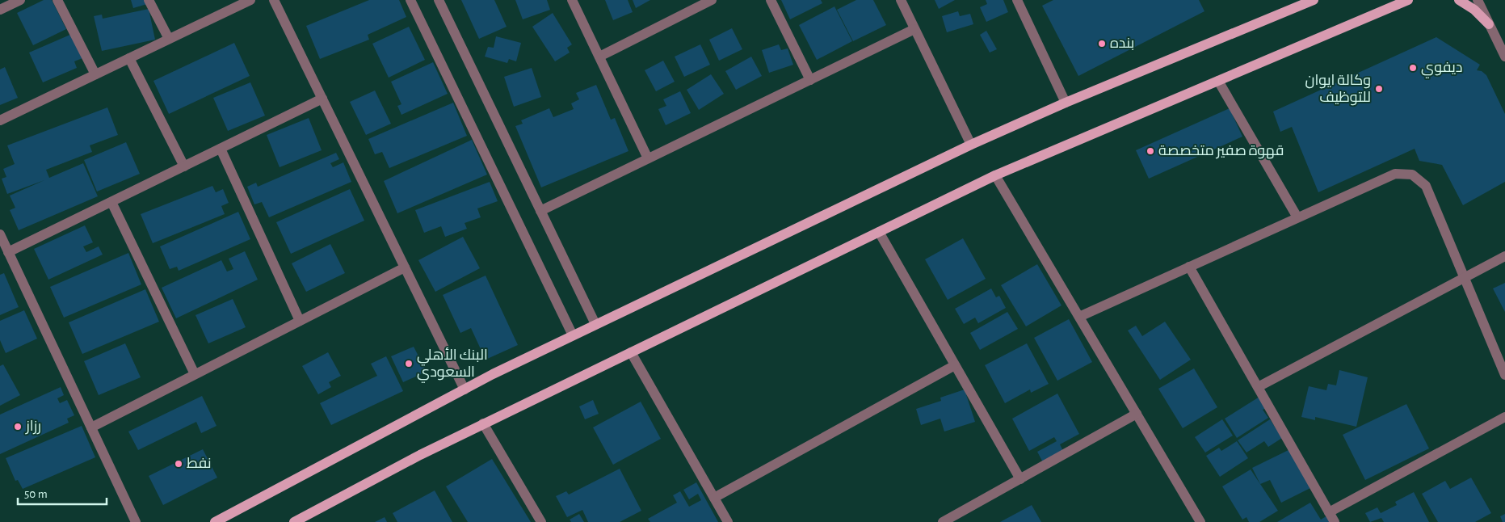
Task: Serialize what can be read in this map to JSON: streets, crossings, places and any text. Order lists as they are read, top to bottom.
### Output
{
  "places": [
    "بنده",
    "ديفوي",
    "وكالة ايوان للتوظيف",
    "قهوة صفير متخصصة",
    "البنك الأهلي السعودي",
    "رزاز",
    "نفط"
  ],
  "scale_bar": "50 m"
}
